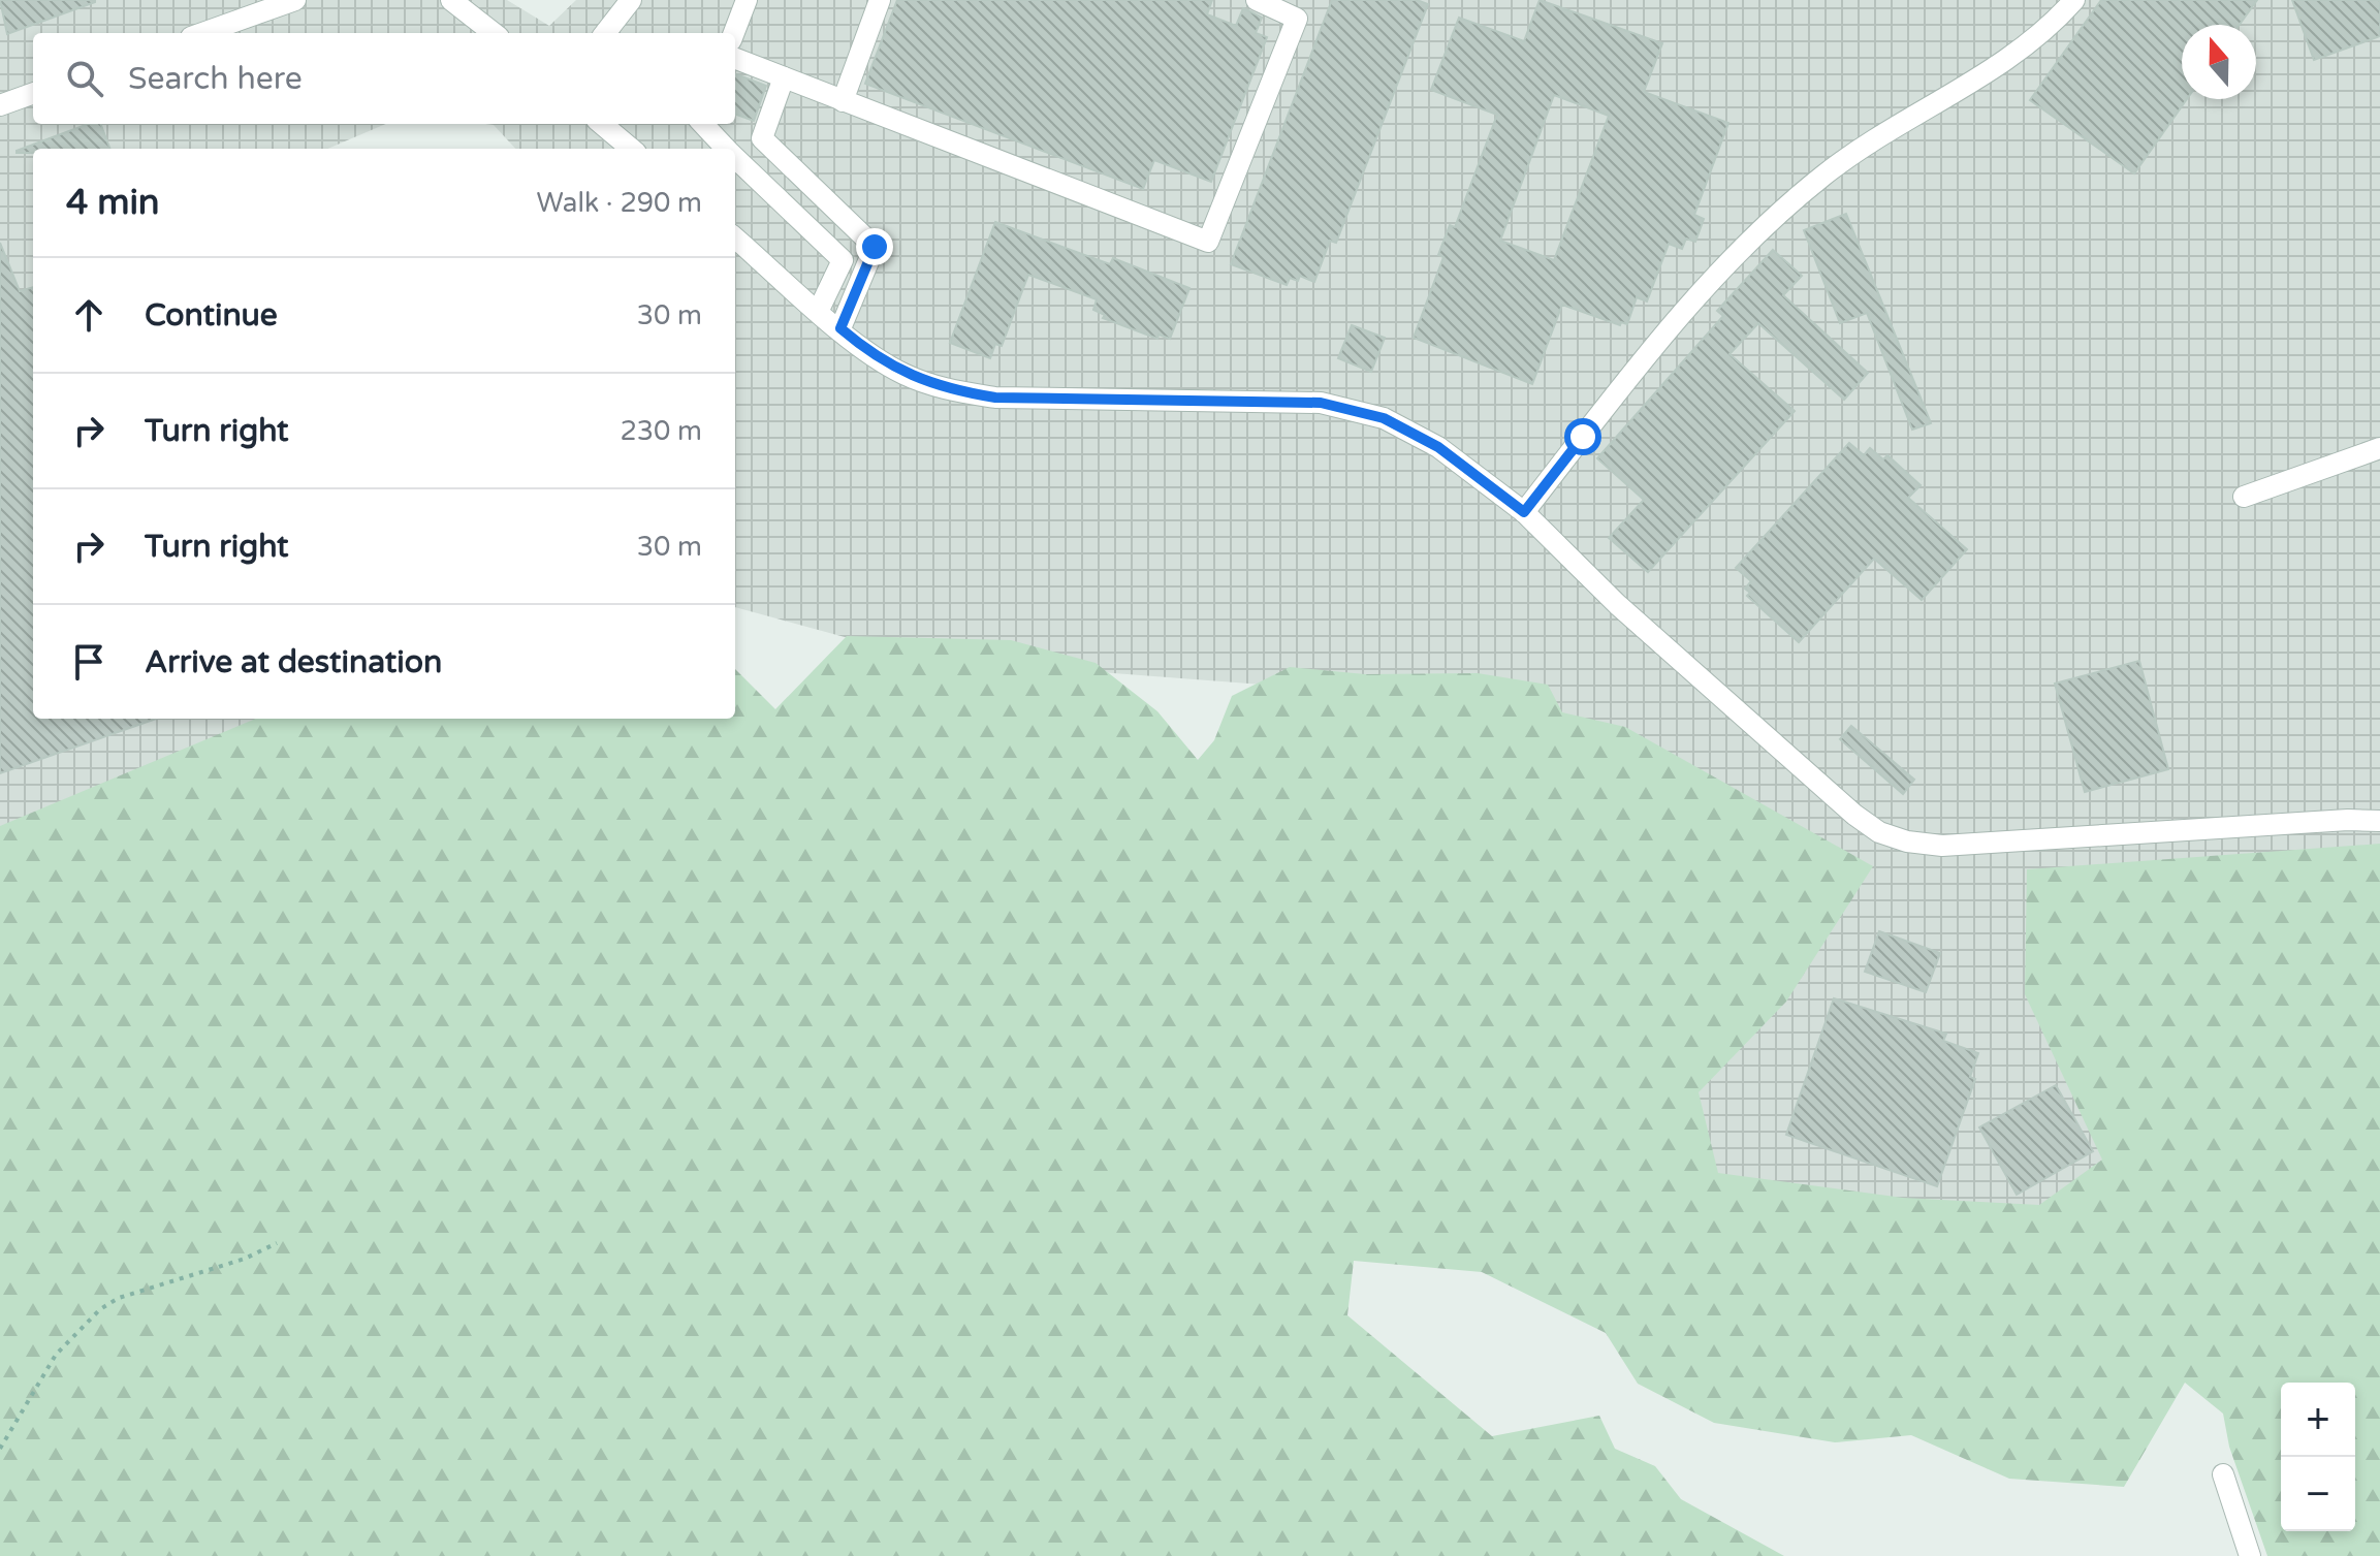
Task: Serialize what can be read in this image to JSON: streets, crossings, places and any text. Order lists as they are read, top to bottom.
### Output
{
  "north": "top",
  "page": {
    "search": "Search here",
    "heading": ["4 min", "Walk · 290 m"],
    "list": [
      ["Continue", "30 m"],
      ["Turn right", "230 m"],
      ["Turn right", "30 m"],
      "Arrive at destination"
    ],
    "map_buttons": ["+", "−"]
  }
}
